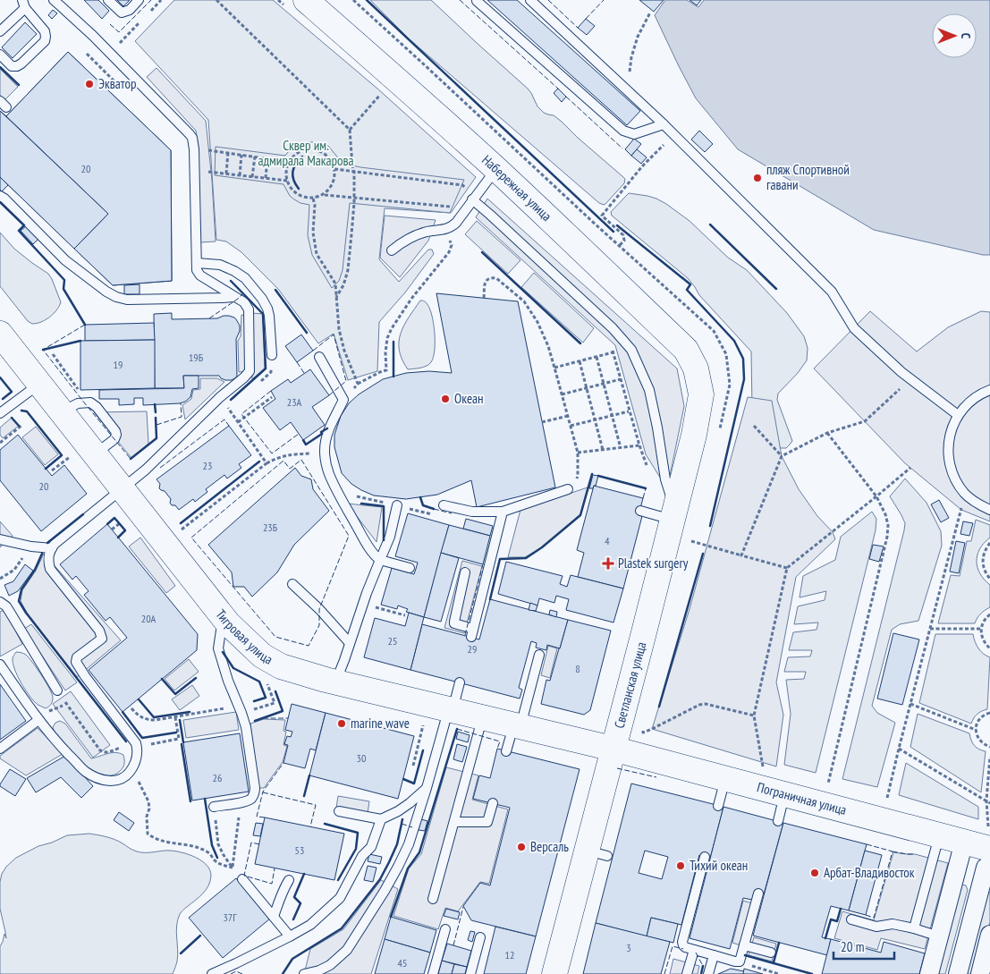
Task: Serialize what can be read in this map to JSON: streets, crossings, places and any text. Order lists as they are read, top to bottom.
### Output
{
  "streets": {
    "main road": [
      "Набережная улица",
      "Тигровая улица",
      "Светланская улица",
      "Пограничная улица"
    ]
  },
  "crossings": [
    ["Набережная улица", "Светланская улица"],
    ["Тигровая улица", "Светланская улица"],
    ["Тигровая улица", "Пограничная улица"],
    ["Светланская улица", "Пограничная улица"]
  ],
  "parks": ["Сквер им. адмирала Макарова"],
  "places": {
    "other": [
      "Экватор",
      "пляж Спортивной гавани",
      "Океан",
      "marine wave",
      "Версаль",
      "Тихий океан",
      "Арбат-Владивосток"
    ],
    "health": ["Plastek surgery"]
  },
  "house_numbers": [
    "20",
    "19Б",
    "19",
    "23А",
    "23",
    "20",
    "23Б",
    "4",
    "20А",
    "25",
    "29",
    "8",
    "30",
    "26",
    "53",
    "37Г",
    "3",
    "12",
    "45"
  ],
  "scale_bar": "20 m",
  "north": "right"
}
